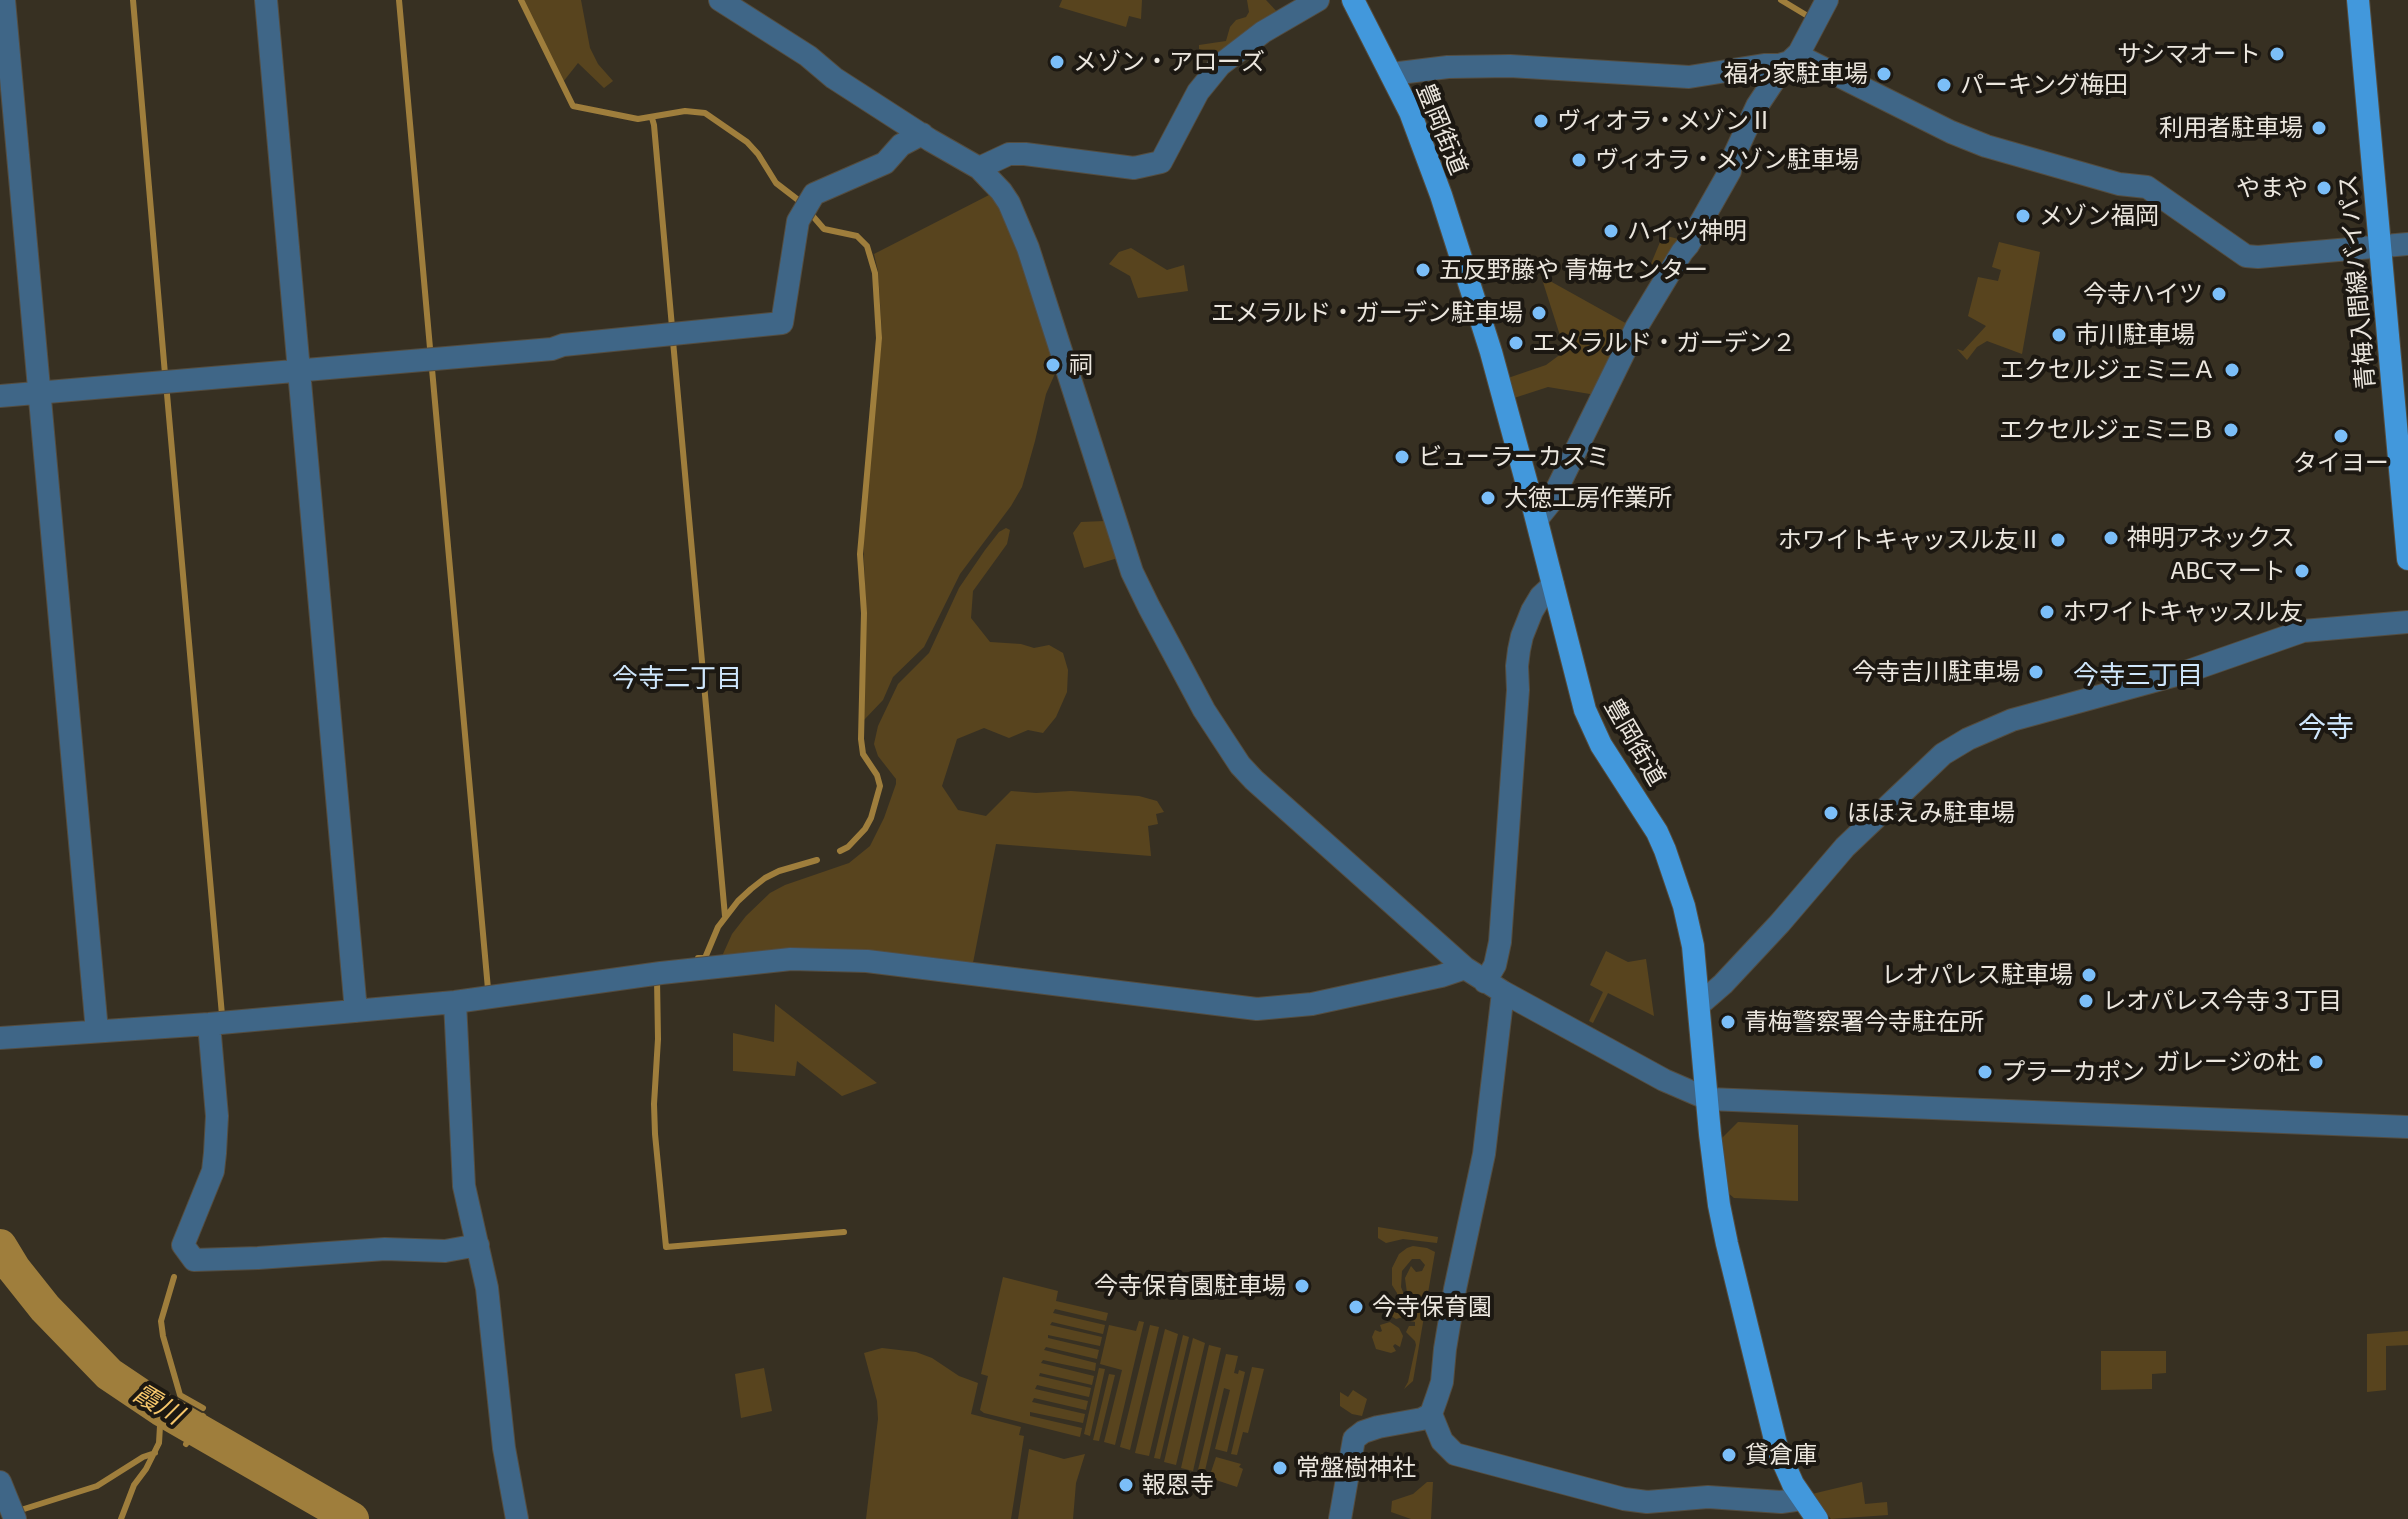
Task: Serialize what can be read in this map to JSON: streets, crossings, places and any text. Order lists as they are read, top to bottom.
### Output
{
  "streets": {
    "main road": ["豊岡街道", "青梅入間線バイパス"]
  },
  "districts": ["今寺三丁目", "今寺二丁目", "今寺"],
  "water": ["霞川"],
  "places": [
    "サシマオート",
    "メゾン・アローズ",
    "福わ家駐車場",
    "パーキング梅田",
    "ヴィオラ・メゾンⅡ",
    "利用者駐車場",
    "ヴィオラ・メゾン駐車場",
    "やまや",
    "メゾン福岡",
    "ハイツ神明",
    "五反野藤や 青梅センター",
    "今寺ハイツ",
    "エメラルド・ガーデン駐車場",
    "市川駐車場",
    "エメラルド・ガーデン２",
    "祠",
    "エクセルジェミニＡ",
    "エクセルジェミニＢ",
    "タイヨー",
    "ビューラーカスミ",
    "大徳工房作業所",
    "神明アネックス",
    "ホワイトキャッスル友Ⅱ",
    "ABCマート",
    "ホワイトキャッスル友",
    "今寺吉川駐車場",
    "ほほえみ駐車場",
    "レオパレス駐車場",
    "レオパレス今寺３丁目",
    "青梅警察署今寺駐在所",
    "ガレージの杜",
    "プラーカポン",
    "今寺保育園駐車場",
    "今寺保育園",
    "貸倉庫",
    "常盤樹神社",
    "報恩寺"
  ]
}
